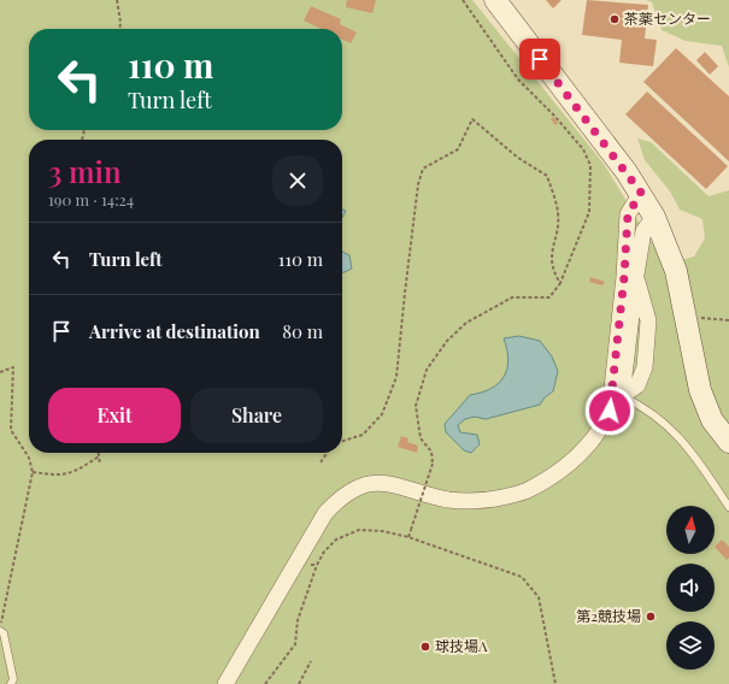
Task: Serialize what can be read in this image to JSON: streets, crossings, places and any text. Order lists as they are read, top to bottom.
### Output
{
  "places": ["茶薬センター", "第2競技場", "球技場A"],
  "north": "top",
  "page": {
    "turn": ["110 m", "Turn left"],
    "heading": ["3 min", "190 m · 14:24"],
    "list": [
      {
        "name": "Turn left",
        "value": "110 m"
      },
      {
        "name": "Arrive at destination",
        "value": "80 m"
      }
    ],
    "buttons": ["Exit", "Share"]
  }
}
